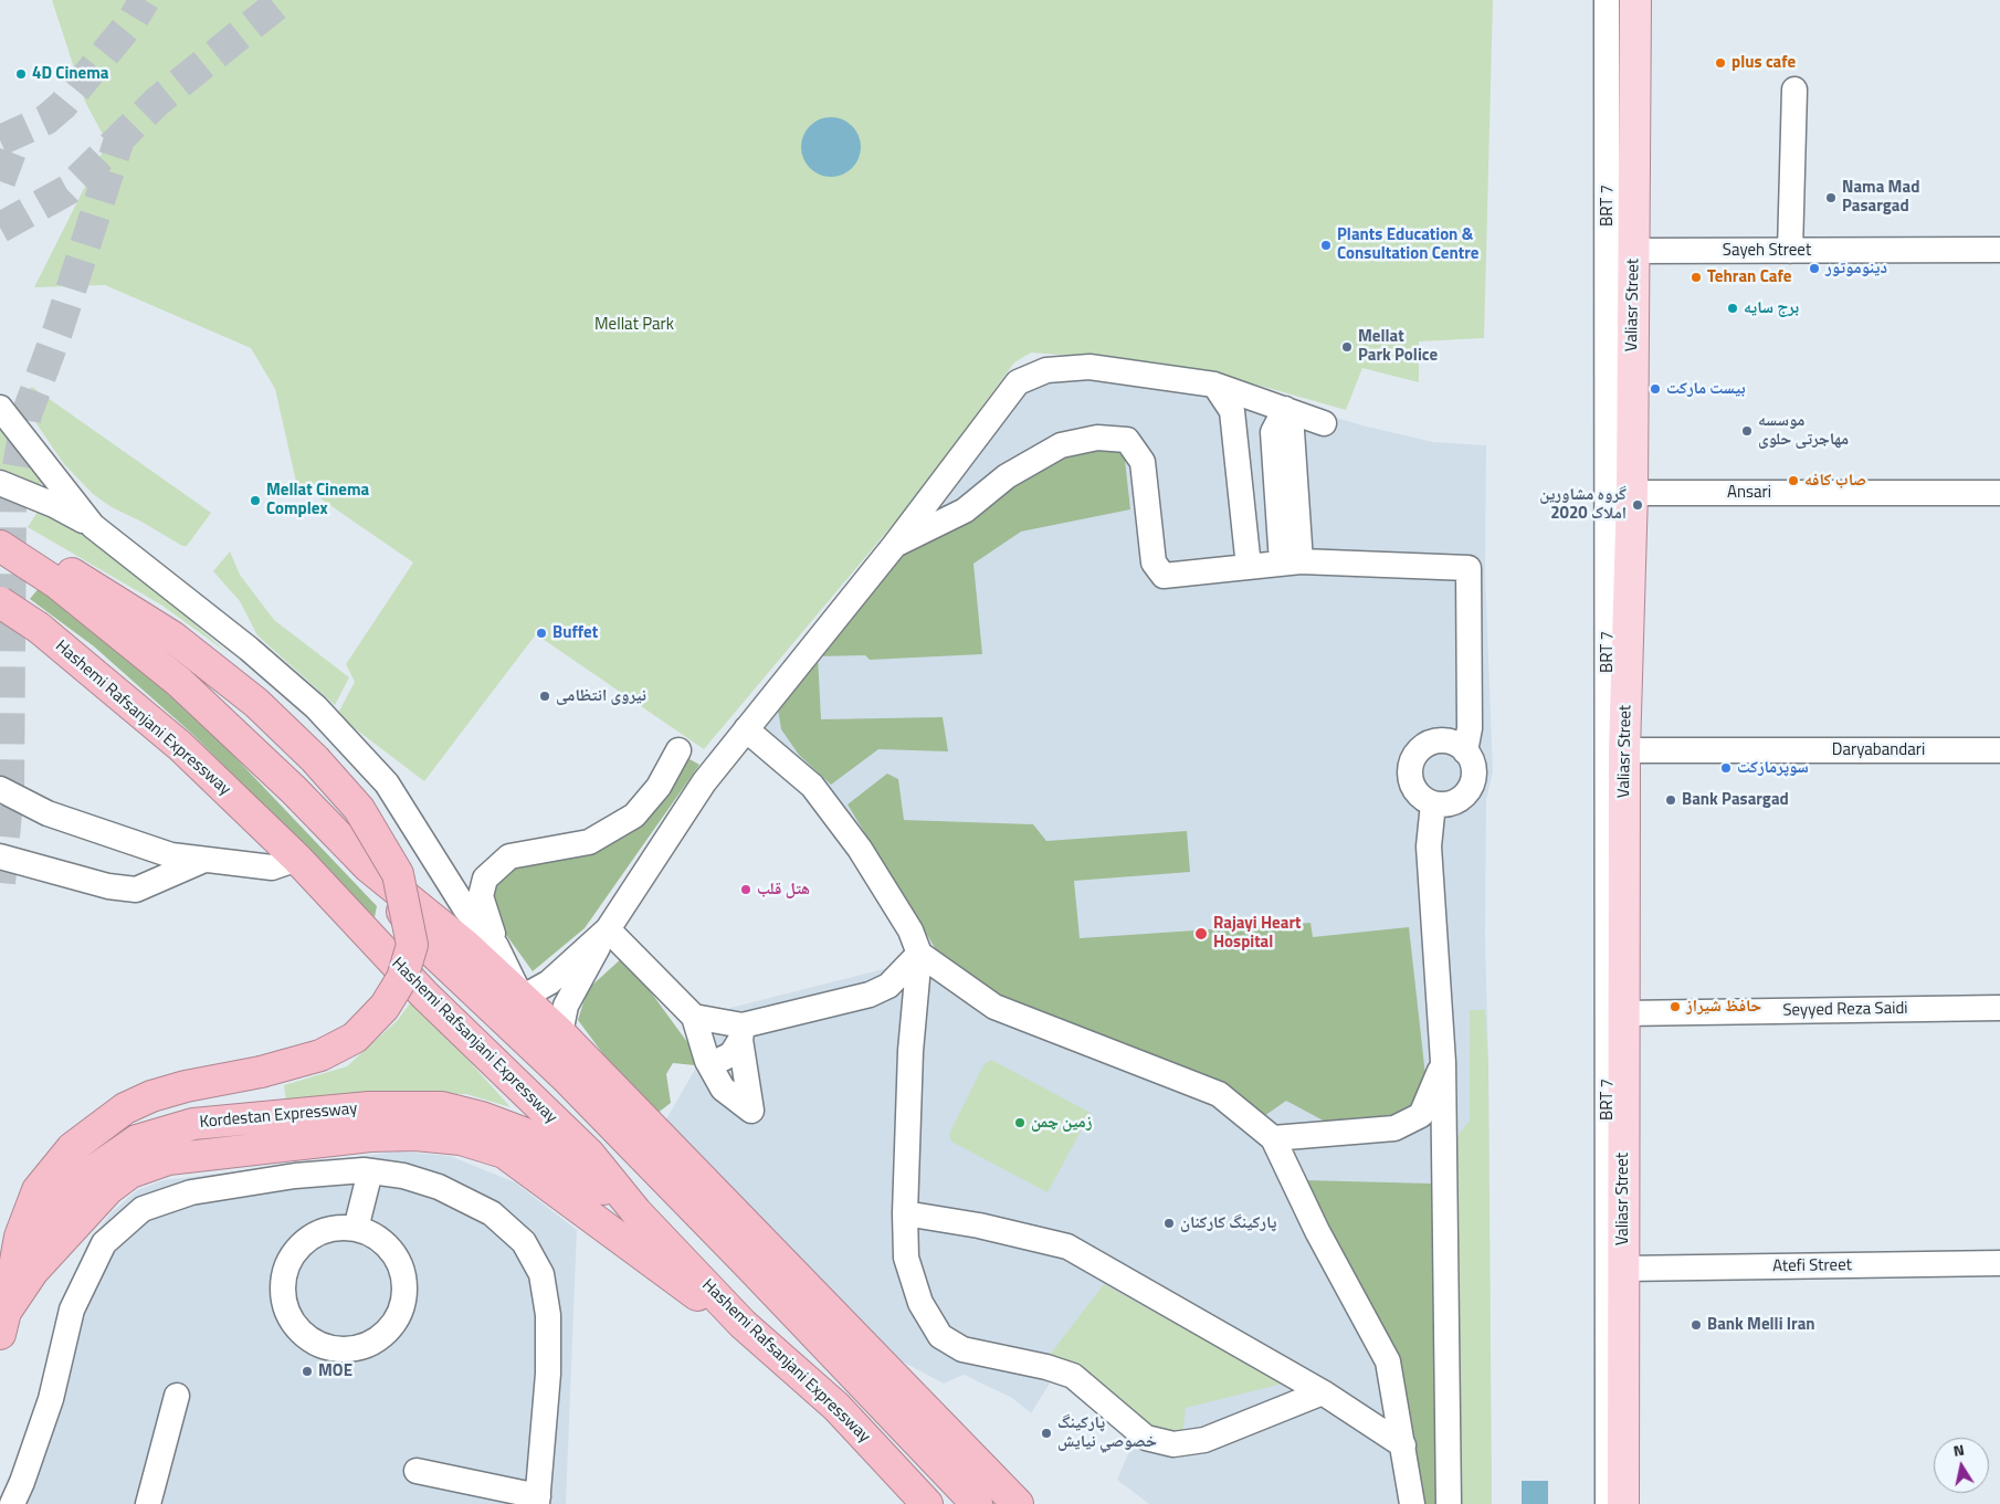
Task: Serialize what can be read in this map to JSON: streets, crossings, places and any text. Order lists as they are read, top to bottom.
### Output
{
  "streets": {
    "highway": ["Hashemi Rafsanjani Expressway", "Kordestan Expressway"],
    "main road": ["Valiasr Street"],
    "street": [
      "BRT 7",
      "Sayeh Street",
      "Ansari",
      "Daryabandari",
      "Seyyed Reza Saidi",
      "Atefi Street"
    ]
  },
  "crossings": [
    ["Sayeh Street", "Valiasr Street"],
    ["Valiasr Street", "Ansari"],
    ["Valiasr Street", "Daryabandari"],
    ["Valiasr Street", "Seyyed Reza Saidi"],
    ["Valiasr Street", "Atefi Street"],
    ["Hashemi Rafsanjani Expressway", "Kordestan Expressway"]
  ],
  "parks": ["Mellat Park"],
  "places": [
    "plus cafe",
    "4D Cinema",
    "Nama Mad Pasargad",
    "Plants Education & Consultation Centre",
    "دینوموتور",
    "Tehran Cafe",
    "برج سایه",
    "Mellat Park Police",
    "بیست مارکت",
    "موسسه مهاجرتی حلوی",
    "صاب کافه",
    "Mellat Cinema Complex",
    "گروه مشاورین املاک 2020",
    "Buffet",
    "نیروی انتظامی",
    "سوپرمارکت",
    "Bank Pasargad",
    "هتل قلب",
    "Rajayi Heart Hospital",
    "حافظ شیراز",
    "زمین چمن",
    "پارکینگ کارکنان",
    "Bank Melli Iran",
    "MOE",
    "پاركينگ خصوصي نيايش"
  ],
  "north": "top"
}
